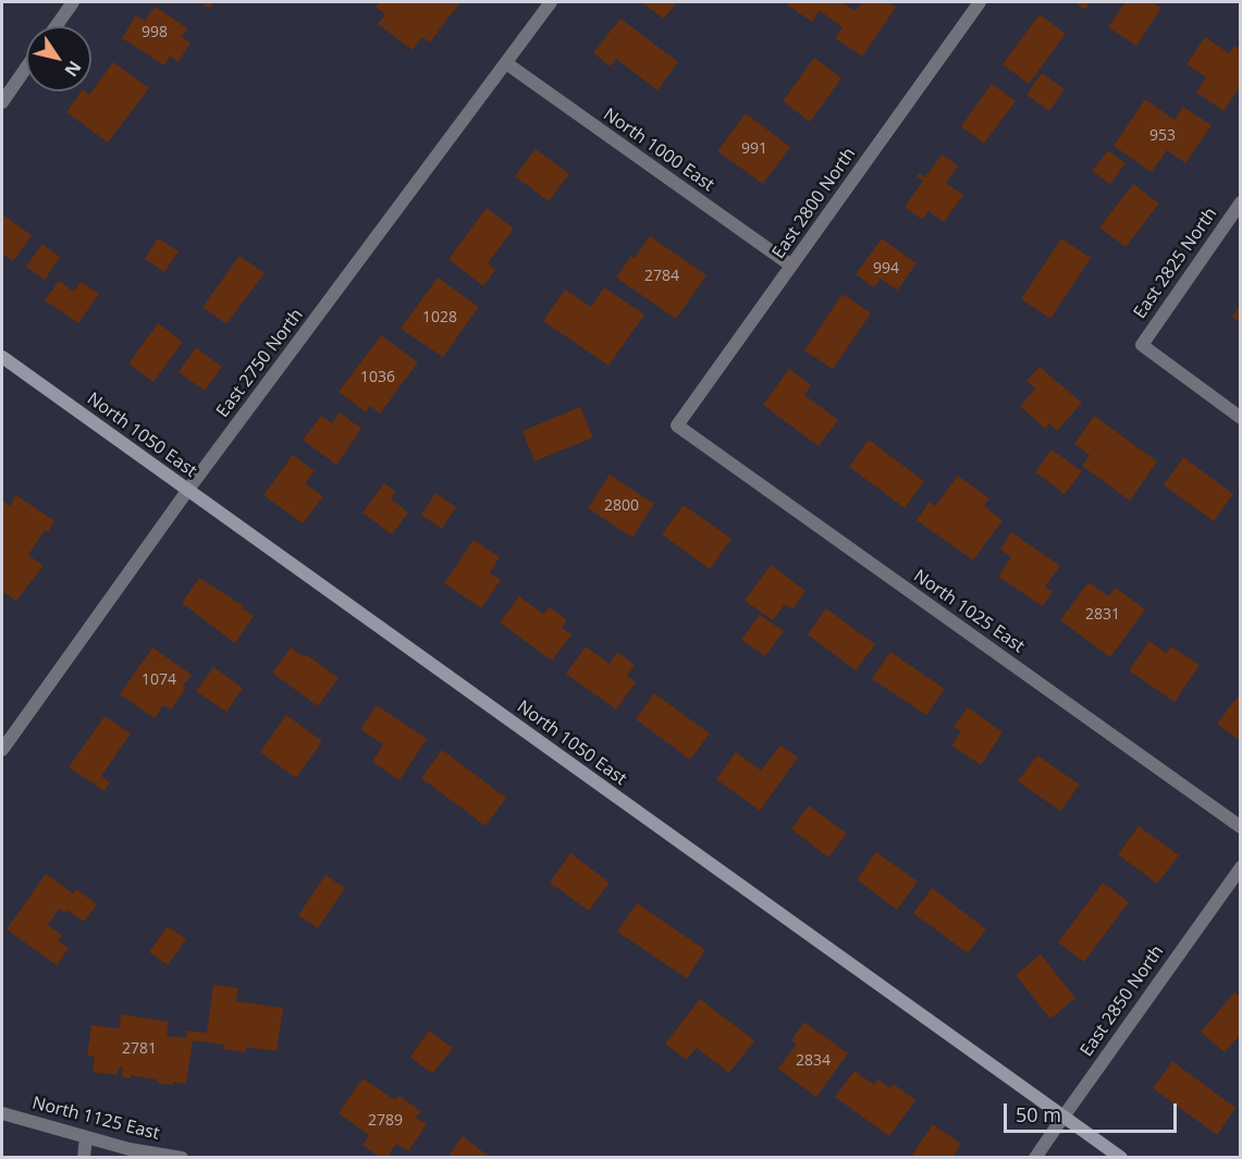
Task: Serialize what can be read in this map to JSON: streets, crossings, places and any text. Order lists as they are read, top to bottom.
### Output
{
  "streets": {
    "main road": ["North 1050 East"],
    "street": [
      "North 1000 East",
      "East 2800 North",
      "East 2825 North",
      "East 2750 North",
      "North 1025 East",
      "East 2850 North",
      "North 1125 East"
    ]
  },
  "crossings": [
    ["North 1000 East", "East 2800 North"],
    ["North 1000 East", "East 2750 North"],
    ["East 2800 North", "North 1025 East"],
    ["East 2750 North", "North 1050 East"],
    ["North 1050 East", "East 2850 North"]
  ],
  "house_numbers": [
    "998",
    "953",
    "991",
    "994",
    "2784",
    "1028",
    "1036",
    "2800",
    "2831",
    "1074",
    "2781",
    "2834",
    "2789"
  ],
  "scale_bar": "50 m",
  "north": "bottom right"
}
